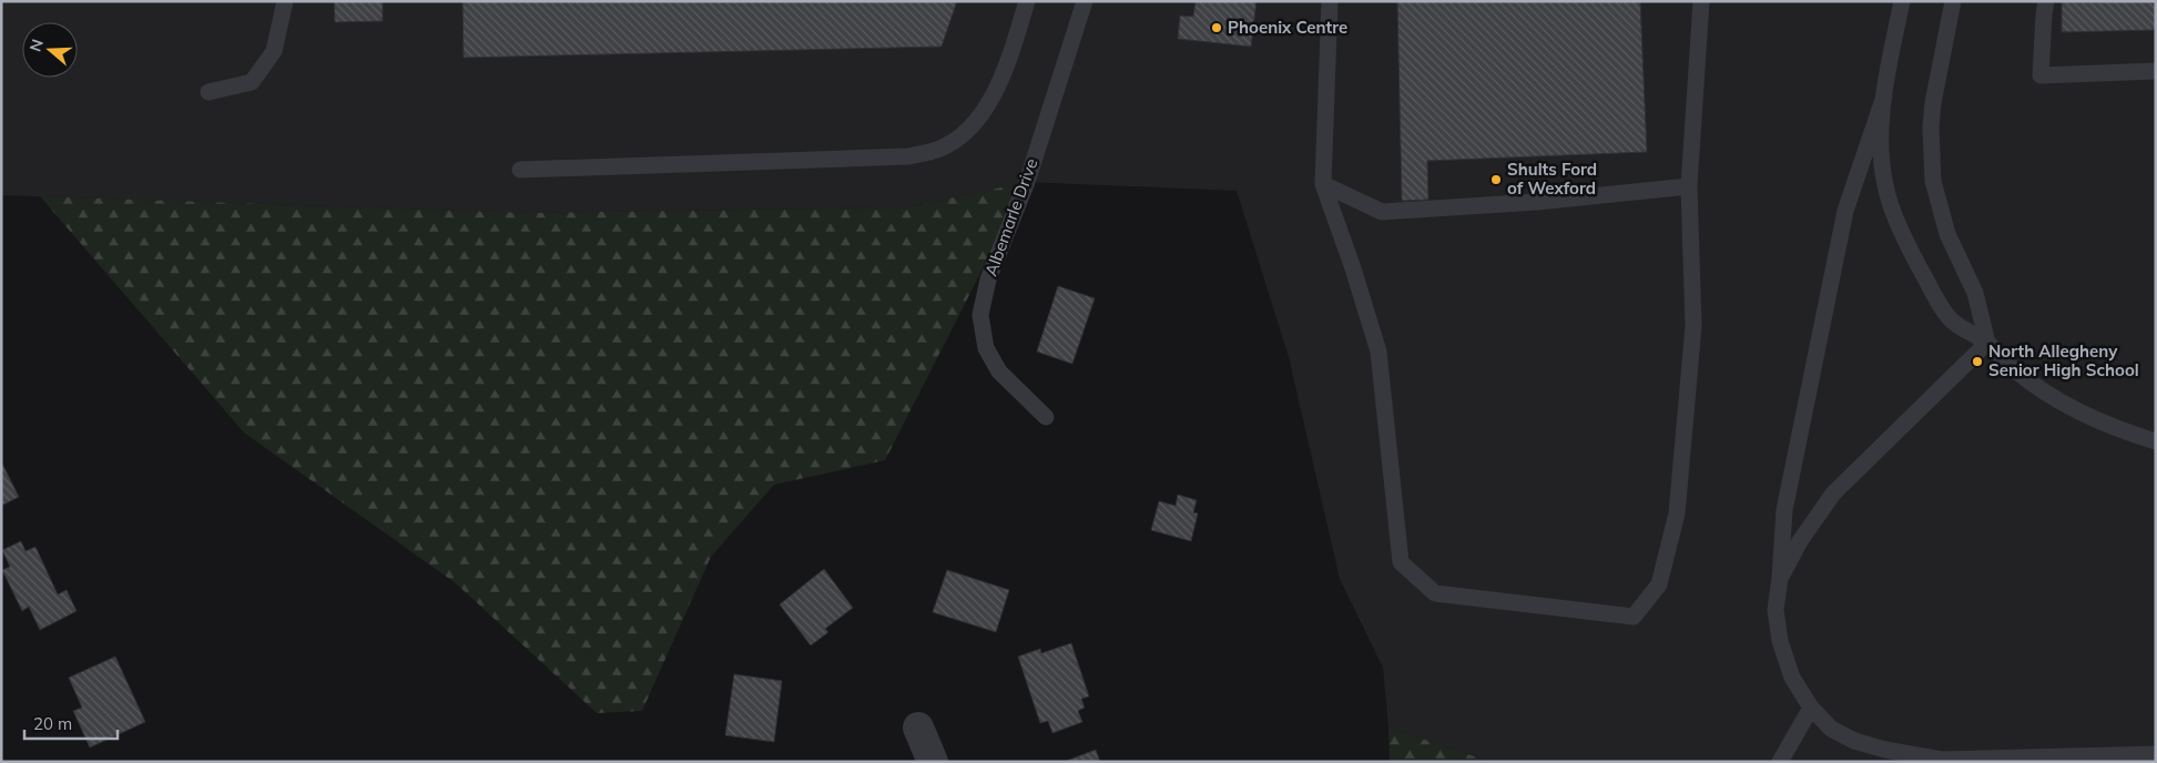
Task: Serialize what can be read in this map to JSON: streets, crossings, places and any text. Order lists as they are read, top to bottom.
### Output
{
  "streets": {
    "lane": ["Albemarle Drive"]
  },
  "places": ["Phoenix Centre", "Shults Ford of Wexford", "North Allegheny Senior High School"],
  "scale_bar": "20 m",
  "north": "left"
}
